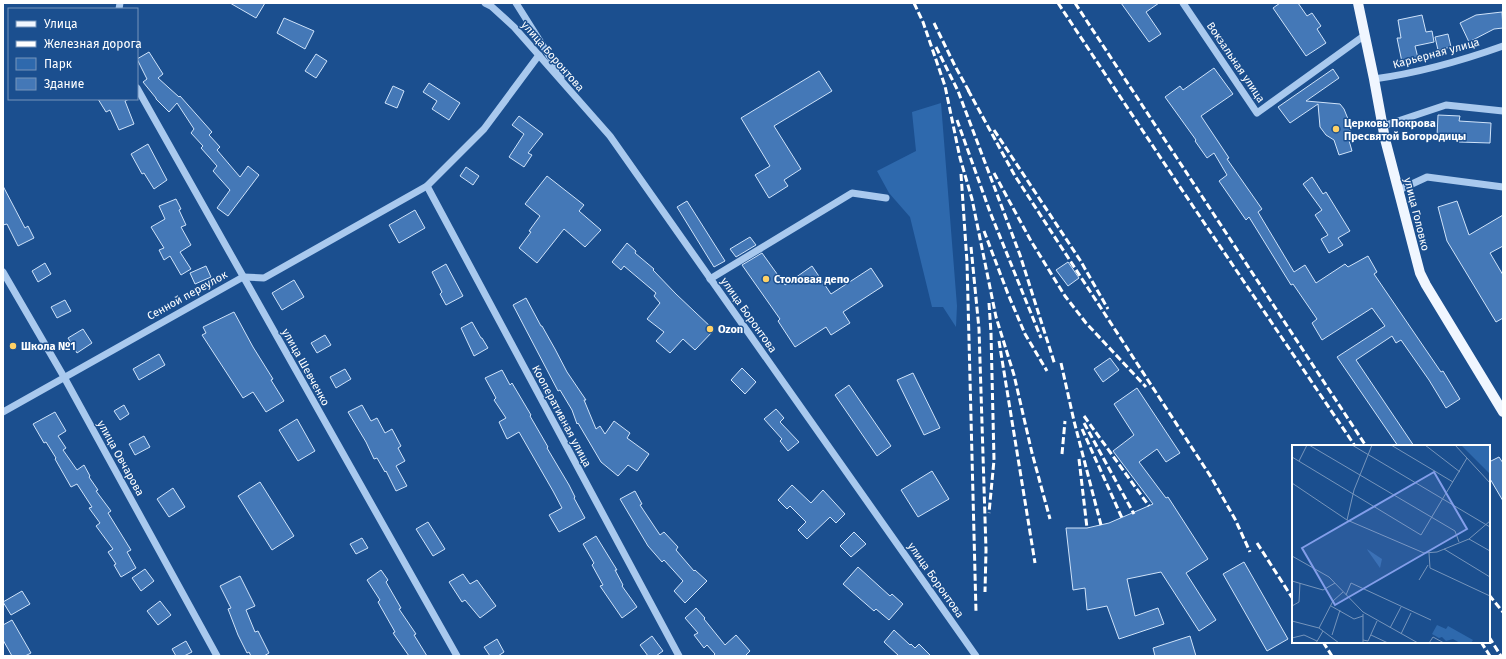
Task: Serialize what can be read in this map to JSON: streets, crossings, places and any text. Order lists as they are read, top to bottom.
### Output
{
  "streets": {
    "main road": ["улица Головко"],
    "street": [
      "Карьерная улица",
      "улица Боронтова",
      "Вокзальная улица",
      "Сенной переулок",
      "улица Шевченко",
      "Кооперативная улица",
      "улица Овчарова"
    ]
  },
  "crossings": [
    ["Карьерная улица", "улица Головко"],
    ["улица Боронтова", "Сенной переулок"],
    ["Вокзальная улица", "улица Головко"],
    ["Сенной переулок", "улица Шевченко"],
    ["Сенной переулок", "Кооперативная улица"],
    ["Сенной переулок", "улица Овчарова"]
  ],
  "places": [
    "Церковь Покрова Пресвятой Богородицы",
    "Столовая депо",
    "Ozon",
    "Школа №1"
  ],
  "legend": [
    "Улица",
    "Железная дорога",
    "Парк",
    "Здание"
  ]
}
